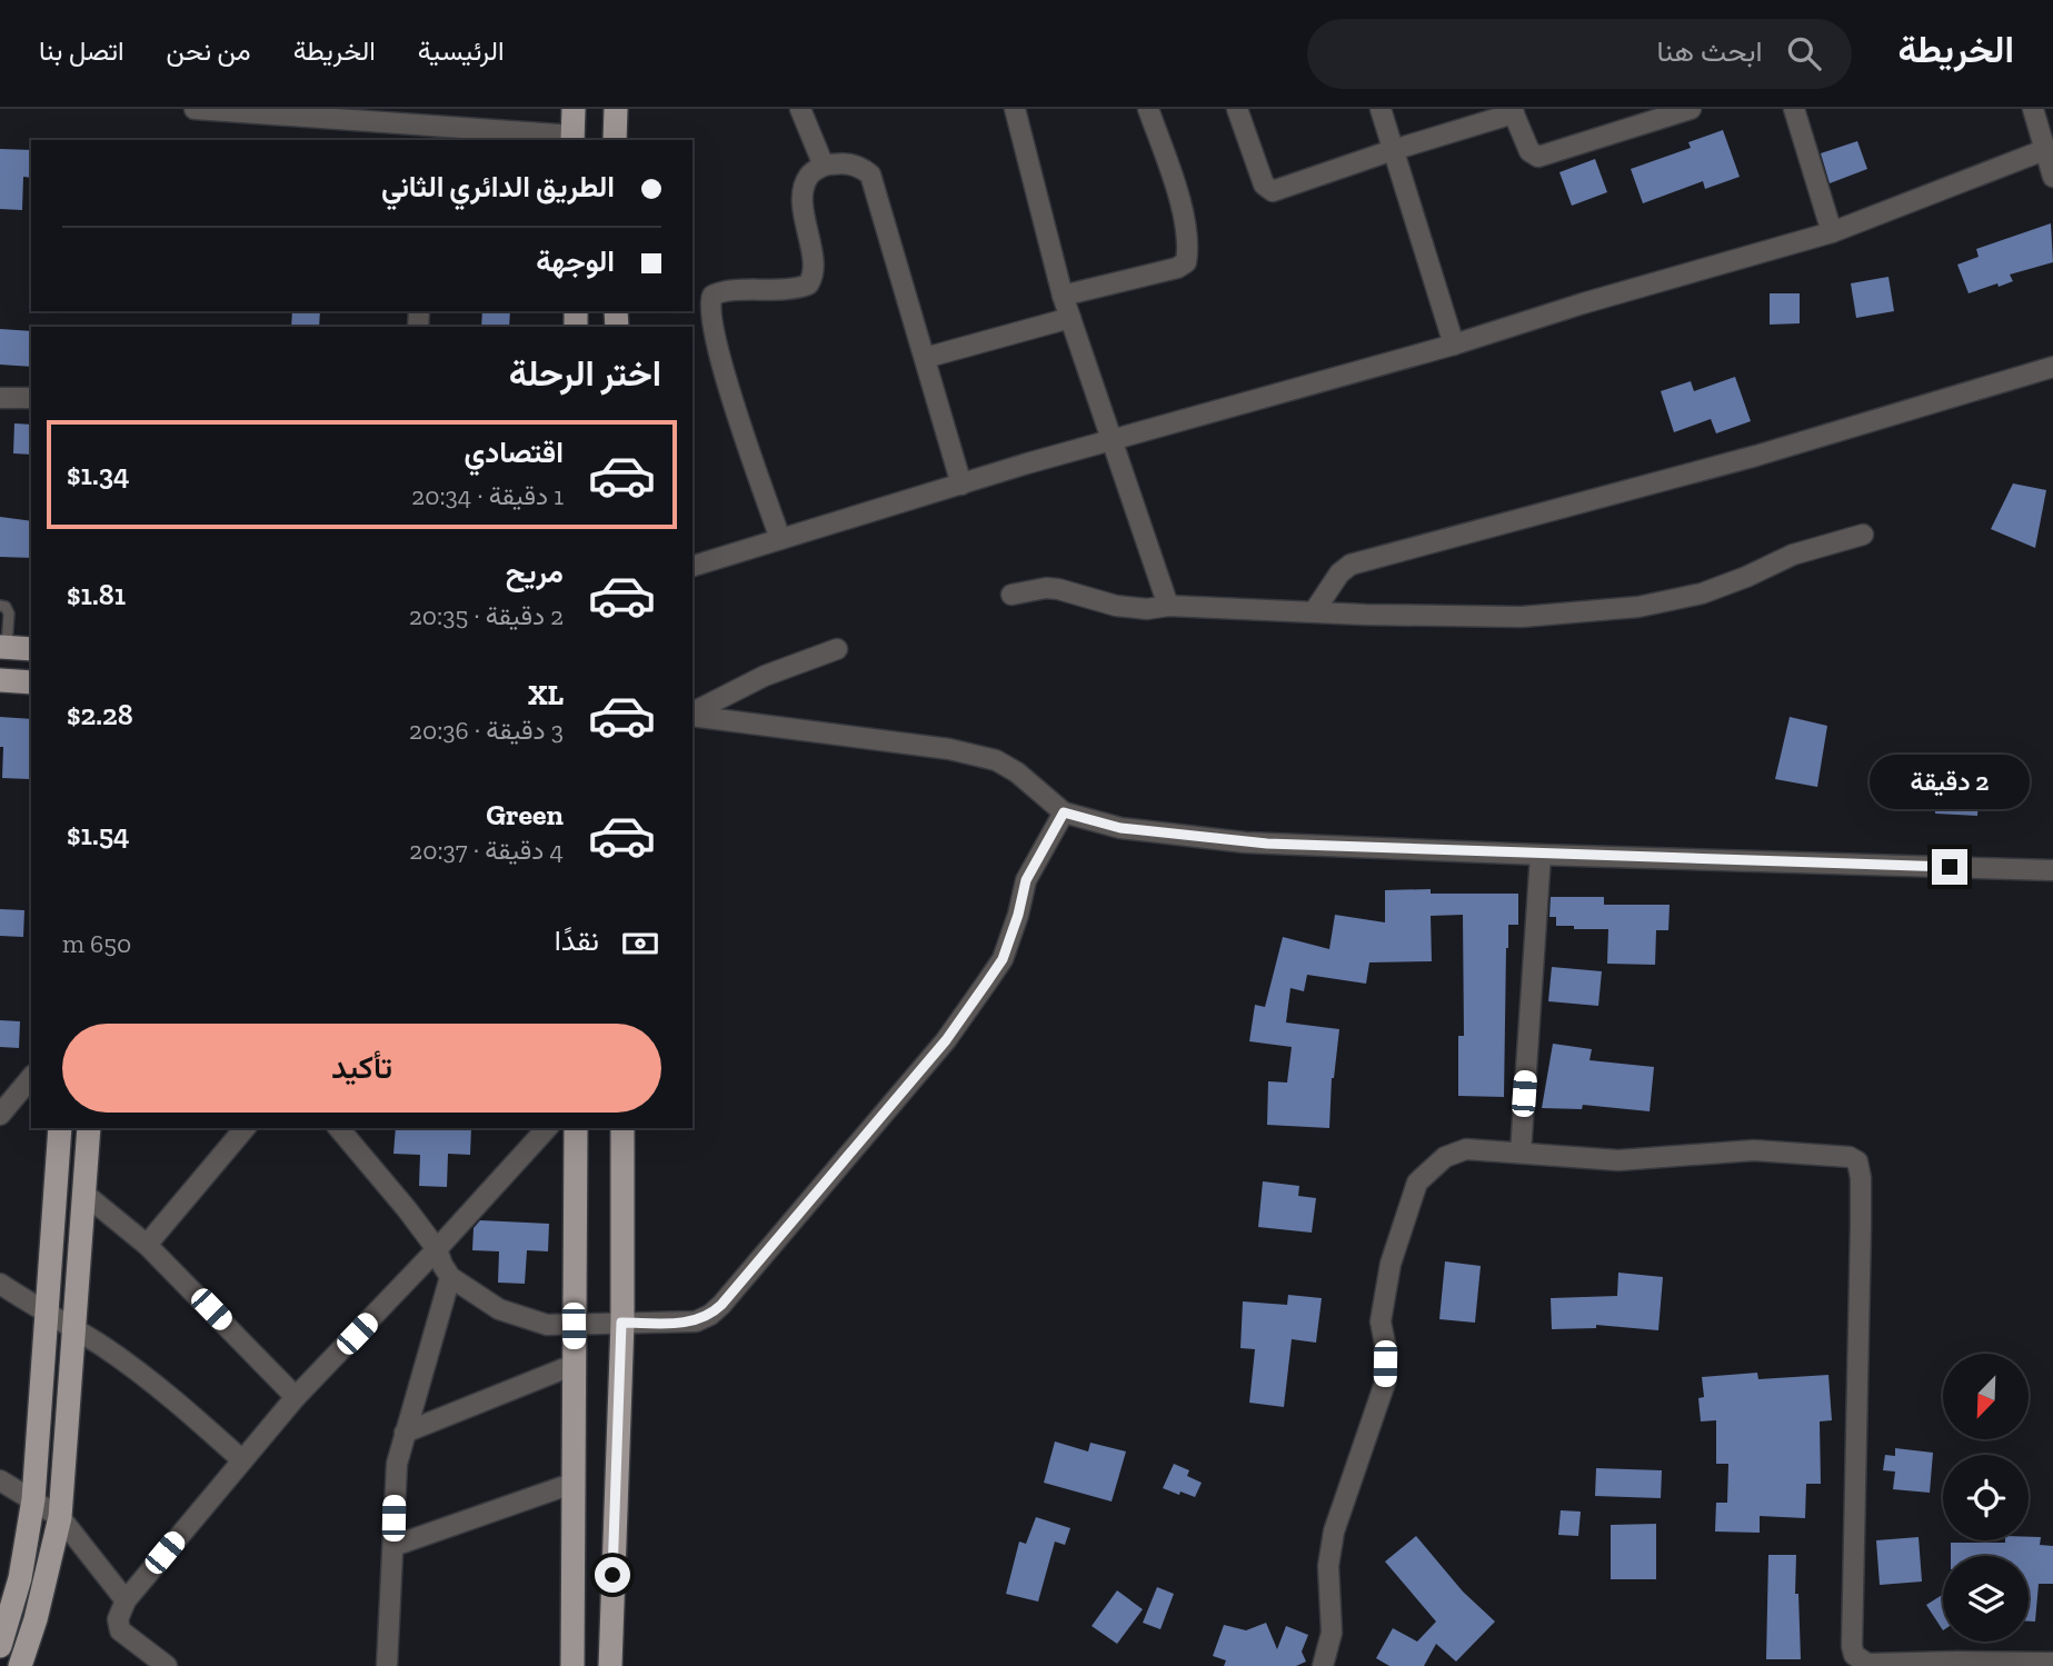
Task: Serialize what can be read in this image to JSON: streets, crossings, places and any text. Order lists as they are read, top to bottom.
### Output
{
  "north": "bottom left",
  "page": {
    "header": "الخريطة",
    "search": "ابحث هنا",
    "nav": [
      "الرئيسية",
      "الخريطة",
      "من نحن",
      "اتصل بنا"
    ],
    "banner": ["الطريق الدائري الثاني", "الوجهة"],
    "heading": "اختر الرحلة",
    "list": [
      {
        "name": "اقتصادي",
        "note": "1 دقيقة · 20:34",
        "value": "$1.34"
      },
      {
        "name": "مريح",
        "note": "2 دقيقة · 20:35",
        "value": "$1.81"
      },
      {
        "name": "XL",
        "note": "3 دقيقة · 20:36",
        "value": "$2.28"
      },
      {
        "name": "Green",
        "note": "4 دقيقة · 20:37",
        "value": "$1.54"
      }
    ],
    "bubble": "2 دقيقة",
    "pay": ["نقدًا", "650 m"],
    "buttons": "تأكيد"
  }
}
